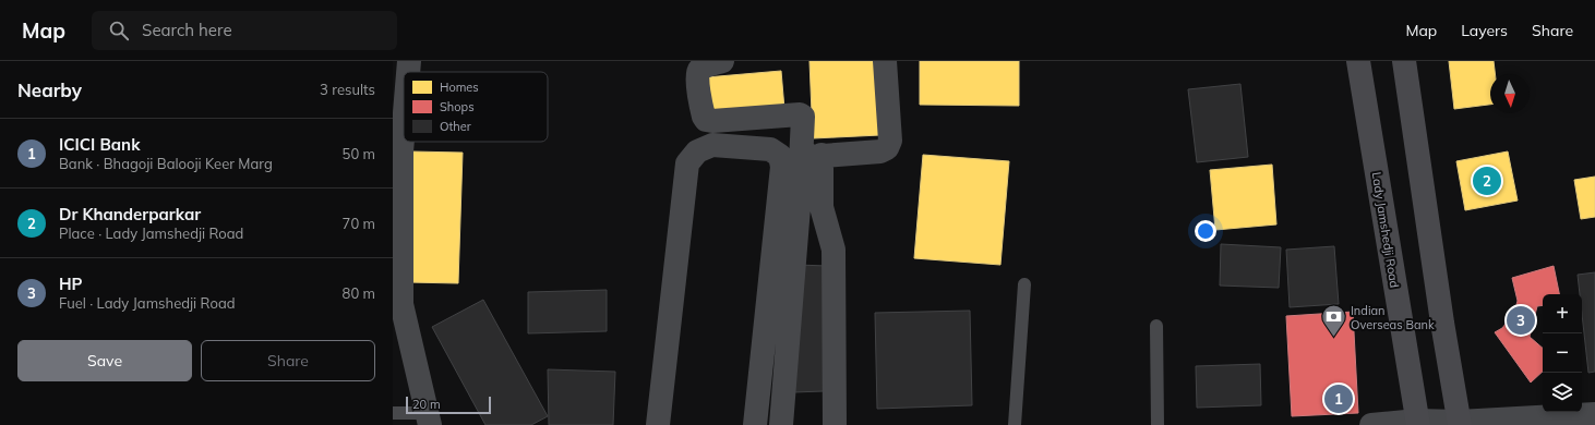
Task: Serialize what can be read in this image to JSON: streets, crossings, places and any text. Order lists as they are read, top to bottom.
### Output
{
  "streets": {
    "main road": ["Lady Jamshedji Road"]
  },
  "places": {
    "bank": ["Indian Overseas Bank"]
  },
  "legend": ["Homes", "Shops", "Other"],
  "scale_bar": "20 m",
  "north": "bottom",
  "page": {
    "header": "Map",
    "search": "Search here",
    "nav": ["Map", "Layers", "Share"],
    "heading": ["Nearby", "3 results"],
    "list": [
      {
        "mark": "1",
        "name": "ICICI Bank",
        "note": "Bank · Bhagoji Balooji Keer Marg",
        "value": "50 m"
      },
      {
        "mark": "2",
        "name": "Dr Khanderparkar",
        "note": "Place · Lady Jamshedji Road",
        "value": "70 m"
      },
      {
        "mark": "3",
        "name": "HP",
        "note": "Fuel · Lady Jamshedji Road",
        "value": "80 m"
      }
    ],
    "pins": ["2", "3", "1"],
    "map_buttons": ["+", "−"],
    "buttons": ["Save", "Share"],
    "scale": "20 m"
  }
}
